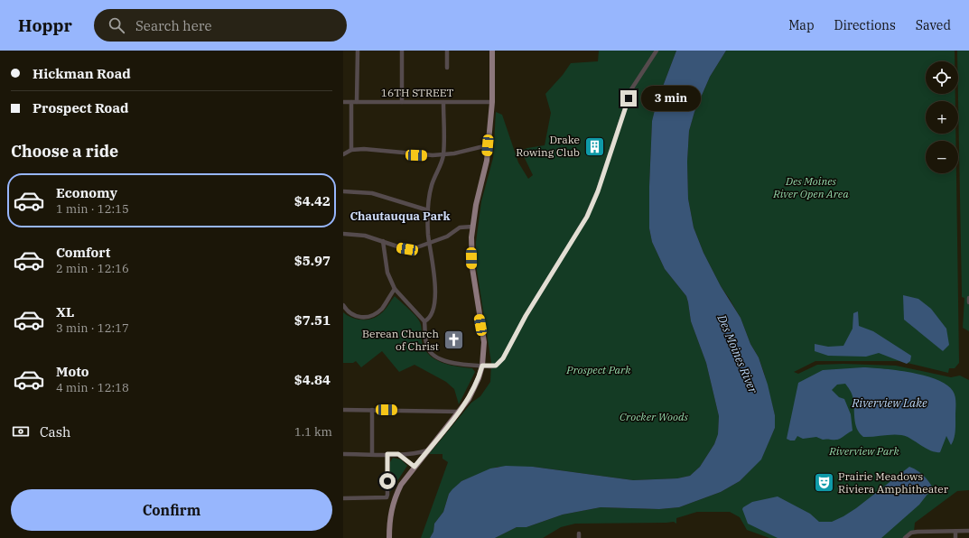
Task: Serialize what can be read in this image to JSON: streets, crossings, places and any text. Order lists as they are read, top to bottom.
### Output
{
  "streets": {
    "street": ["16TH STREET"]
  },
  "districts": ["Chautauqua Park"],
  "water": ["Des Moines River", "Riverview Lake"],
  "parks": [
    "Des Moines River Open Area",
    "Prospect Park",
    "Crocker Woods",
    "Riverview Park"
  ],
  "places": {
    "building": ["Drake Rowing Club"],
    "church": ["Berean Church of Christ"],
    "theatre": ["Prairie Meadows Riviera Amphitheater"]
  },
  "page": {
    "header": "Hoppr",
    "search": "Search here",
    "nav": ["Map", "Directions", "Saved"],
    "banner": ["Hickman Road", "Prospect Road"],
    "map_buttons": ["+", "−"],
    "bubble": "3 min",
    "heading": "Choose a ride",
    "list": [
      {
        "name": "Economy",
        "note": "1 min · 12:15",
        "value": "$4.42"
      },
      {
        "name": "Comfort",
        "note": "2 min · 12:16",
        "value": "$5.97"
      },
      {
        "name": "XL",
        "note": "3 min · 12:17",
        "value": "$7.51"
      },
      {
        "name": "Moto",
        "note": "4 min · 12:18",
        "value": "$4.84"
      }
    ],
    "pay": ["Cash", "1.1 km"],
    "buttons": "Confirm"
  }
}
